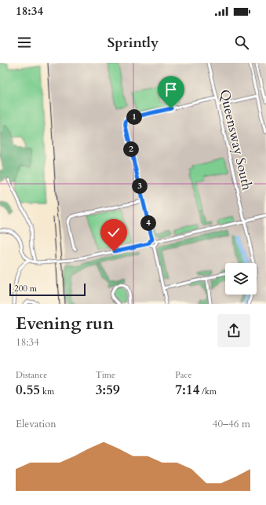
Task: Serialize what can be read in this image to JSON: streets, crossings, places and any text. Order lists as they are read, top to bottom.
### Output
{
  "streets": {
    "street": ["Queensway South"]
  },
  "scale_bar": "200 m",
  "page": {
    "status": "18:34",
    "header": "Sprintly",
    "pins": [
      "1",
      "2",
      "3",
      "4"
    ],
    "scale": "200 m",
    "heading": ["Evening run", "18:34"],
    "stats": [
      ["Distance", "0.55 km"],
      ["Time", "3:59"],
      ["Pace", "7:14 /km"]
    ],
    "chart": ["Elevation", "40–46 m"]
  }
}
